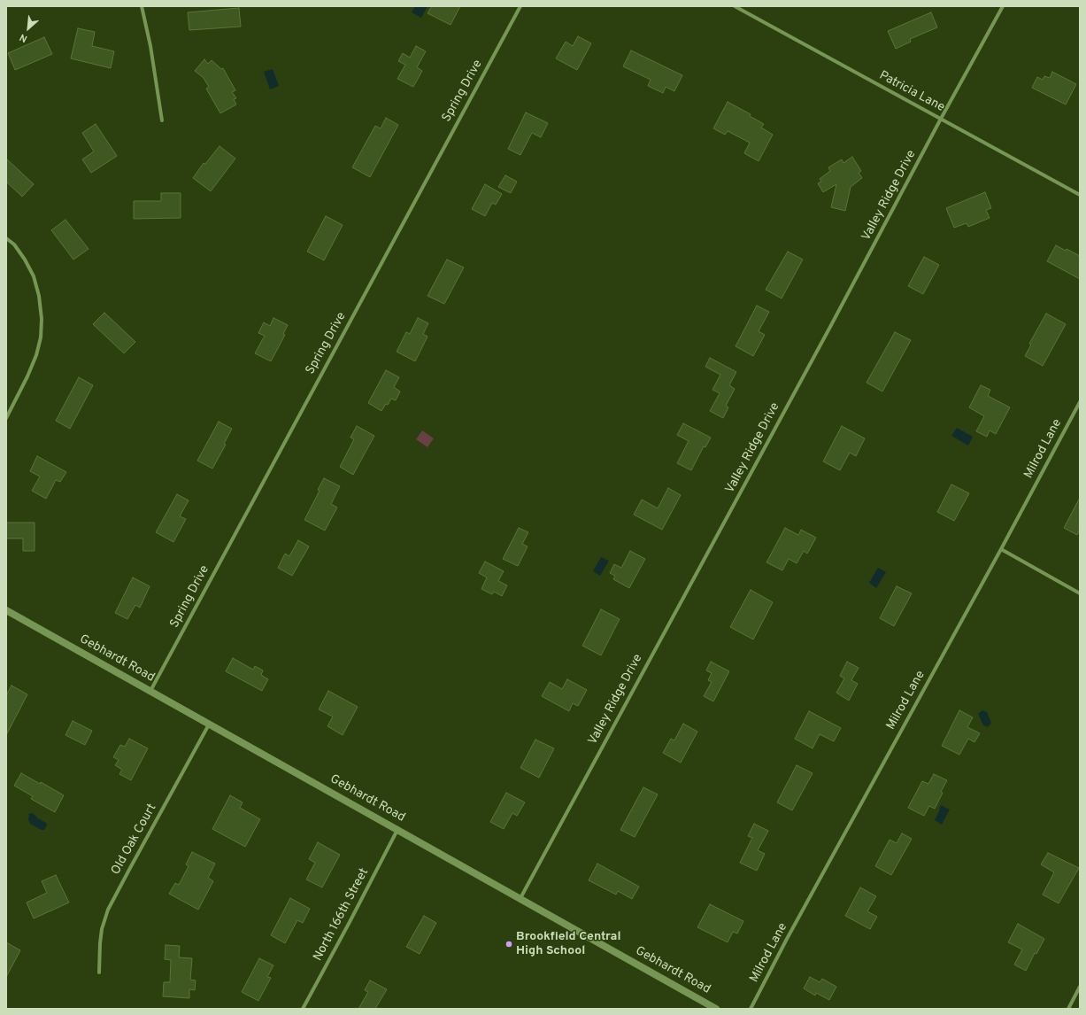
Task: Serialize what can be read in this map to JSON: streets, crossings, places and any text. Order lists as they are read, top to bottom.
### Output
{
  "streets": {
    "street": [
      "Spring Drive",
      "Patricia Lane",
      "Valley Ridge Drive",
      "Milrod Lane",
      "Gebhardt Road",
      "Old Oak Court",
      "North 166th Street"
    ]
  },
  "crossings": [
    ["Spring Drive", "Gebhardt Road"],
    ["Patricia Lane", "Valley Ridge Drive"],
    ["Valley Ridge Drive", "Gebhardt Road"],
    ["Gebhardt Road", "Old Oak Court"],
    ["Gebhardt Road", "North 166th Street"]
  ],
  "places": ["Brookfield Central High School"],
  "north": "bottom left"
}
